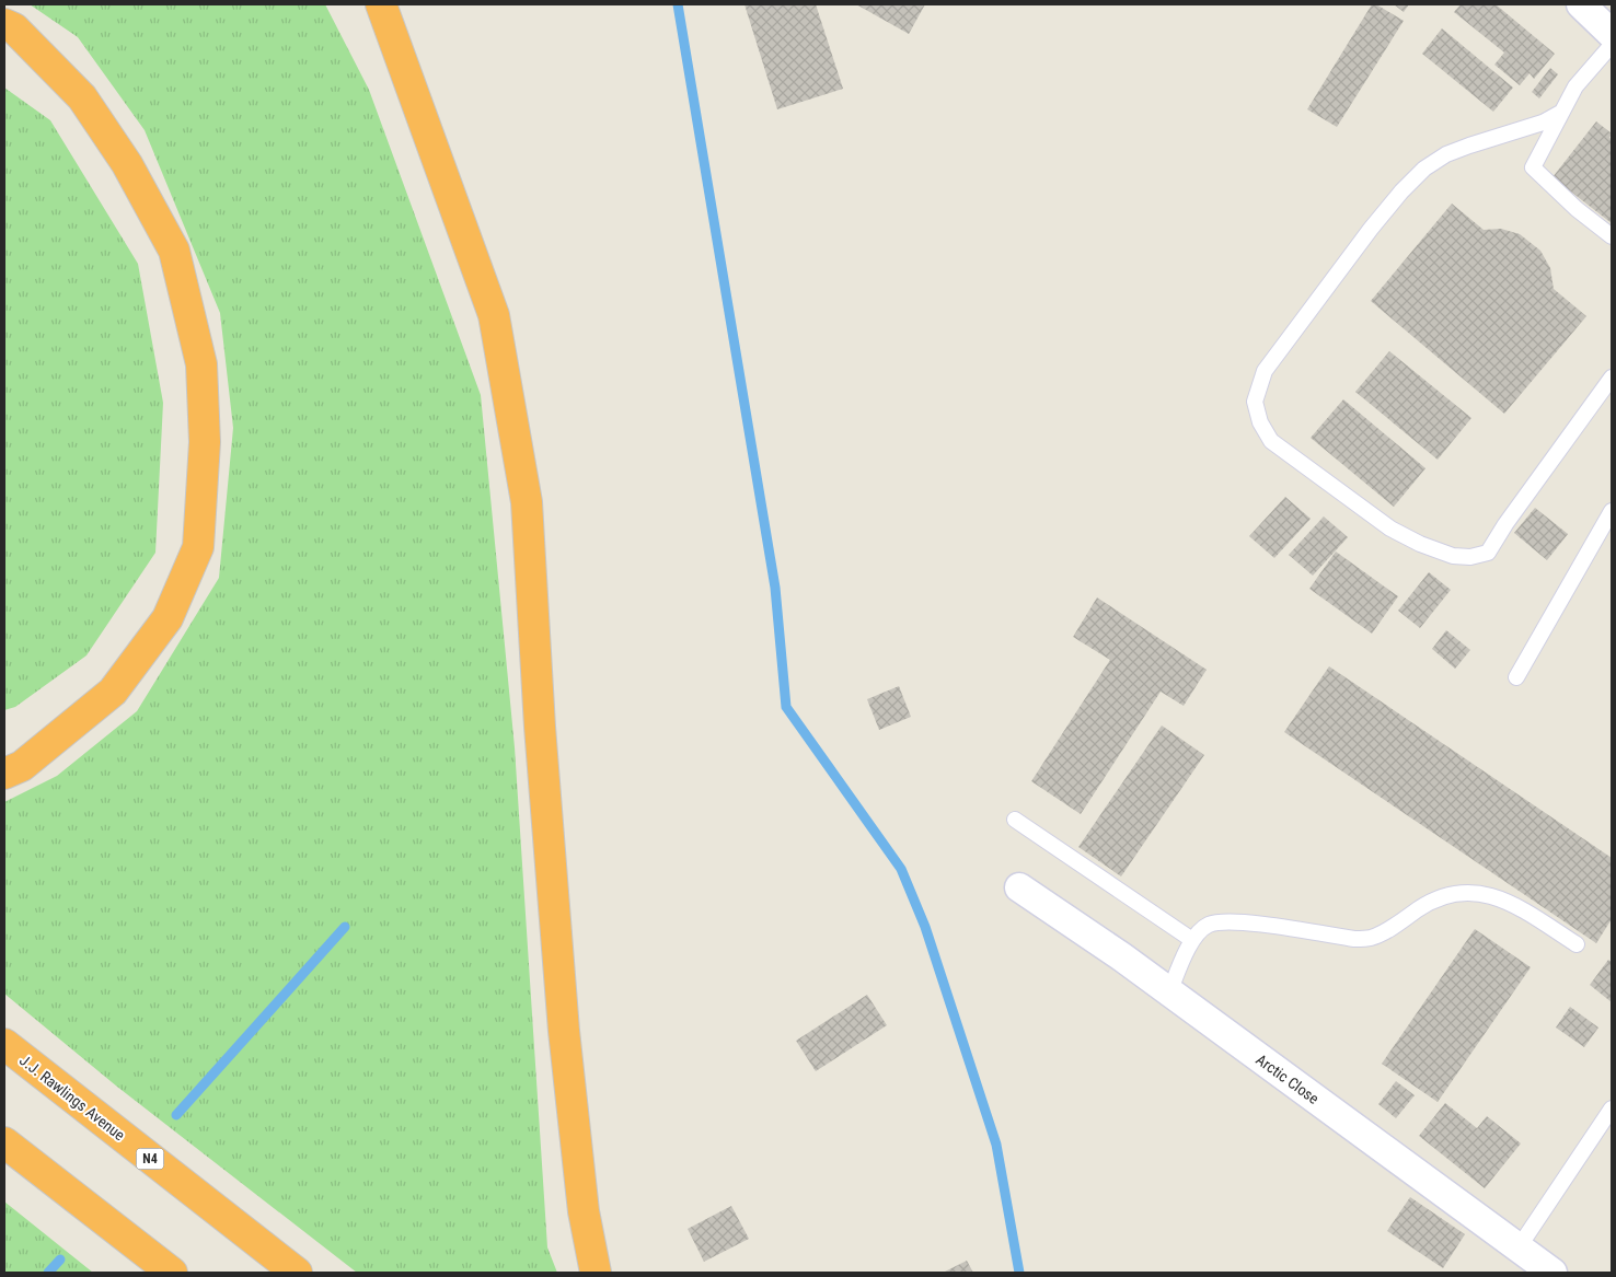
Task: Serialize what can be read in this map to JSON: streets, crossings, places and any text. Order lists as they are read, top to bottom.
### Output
{
  "streets": {
    "highway": ["J.J. Rawlings Avenue", "N4"],
    "street": ["Arctic Close"]
  }
}
